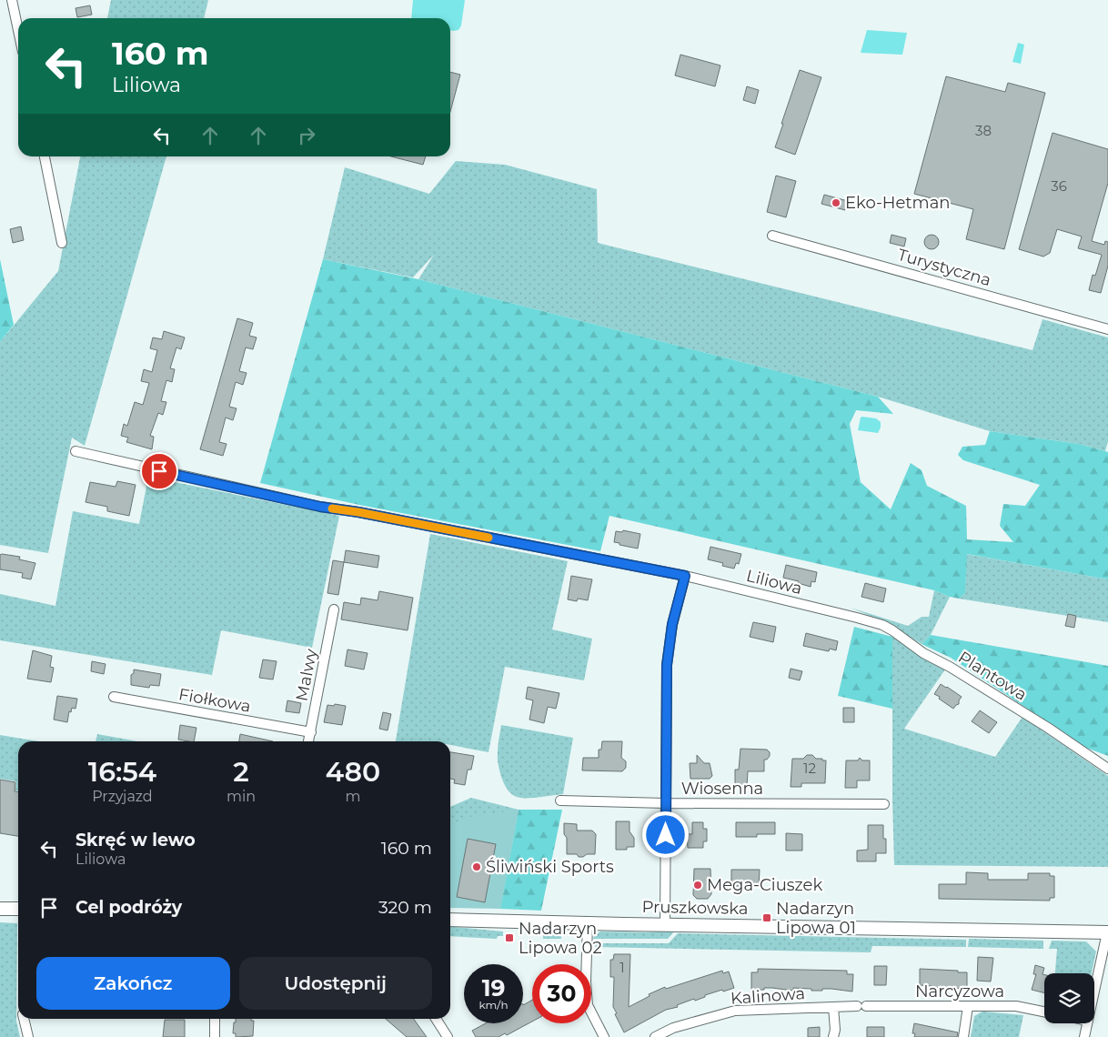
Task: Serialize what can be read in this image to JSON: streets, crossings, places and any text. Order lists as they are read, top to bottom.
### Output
{
  "streets": {
    "street": [
      "Turystyczna",
      "Liliowa",
      "Malwy",
      "Plantowa",
      "Fiołkowa",
      "Wiosenna",
      "Pruszkowska",
      "Narcyzowa",
      "Kalinowa"
    ]
  },
  "crossings": [
    ["Liliowa", "Plantowa"],
    ["Malwy", "Fiołkowa"],
    ["Narcyzowa", "Kalinowa"]
  ],
  "places": {
    "other": ["Eko-Hetman", "Śliwiński Sports", "Mega-Ciuszek"],
    "transit": ["Nadarzyn Lipowa 01", "Nadarzyn Lipowa 02"]
  },
  "house_numbers": [
    "38",
    "36",
    "12",
    "1"
  ],
  "page": {
    "turn": ["160 m", "Liliowa"],
    "eta": [
      "16:54",
      "Przyjazd",
      "2",
      "min",
      "480",
      "m"
    ],
    "list": [
      {
        "name": "Skręć w lewo",
        "note": "Liliowa",
        "value": "160 m"
      },
      {
        "name": "Cel podróży",
        "value": "320 m"
      }
    ],
    "buttons": ["Zakończ", "Udostępnij"],
    "speed": "19 km/h",
    "limit": "30"
  }
}
